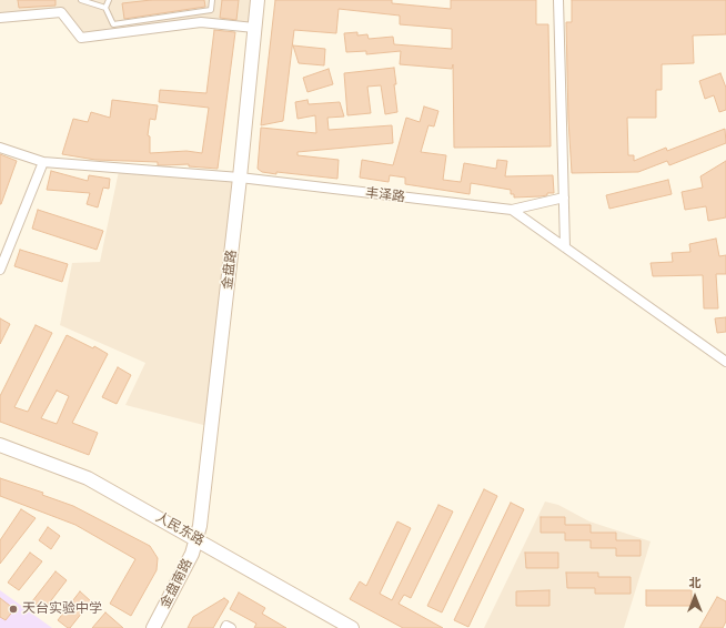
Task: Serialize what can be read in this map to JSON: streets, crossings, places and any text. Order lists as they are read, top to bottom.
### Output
{
  "streets": {
    "main road": ["金盘路", "人民东路", "金盘南路"],
    "street": ["丰泽路"]
  },
  "crossings": [
    ["丰泽路", "金盘路"],
    ["金盘路", "人民东路"],
    ["金盘路", "金盘南路"],
    ["人民东路", "金盘南路"]
  ],
  "places": ["天台实验中学"],
  "north": "top"
}
